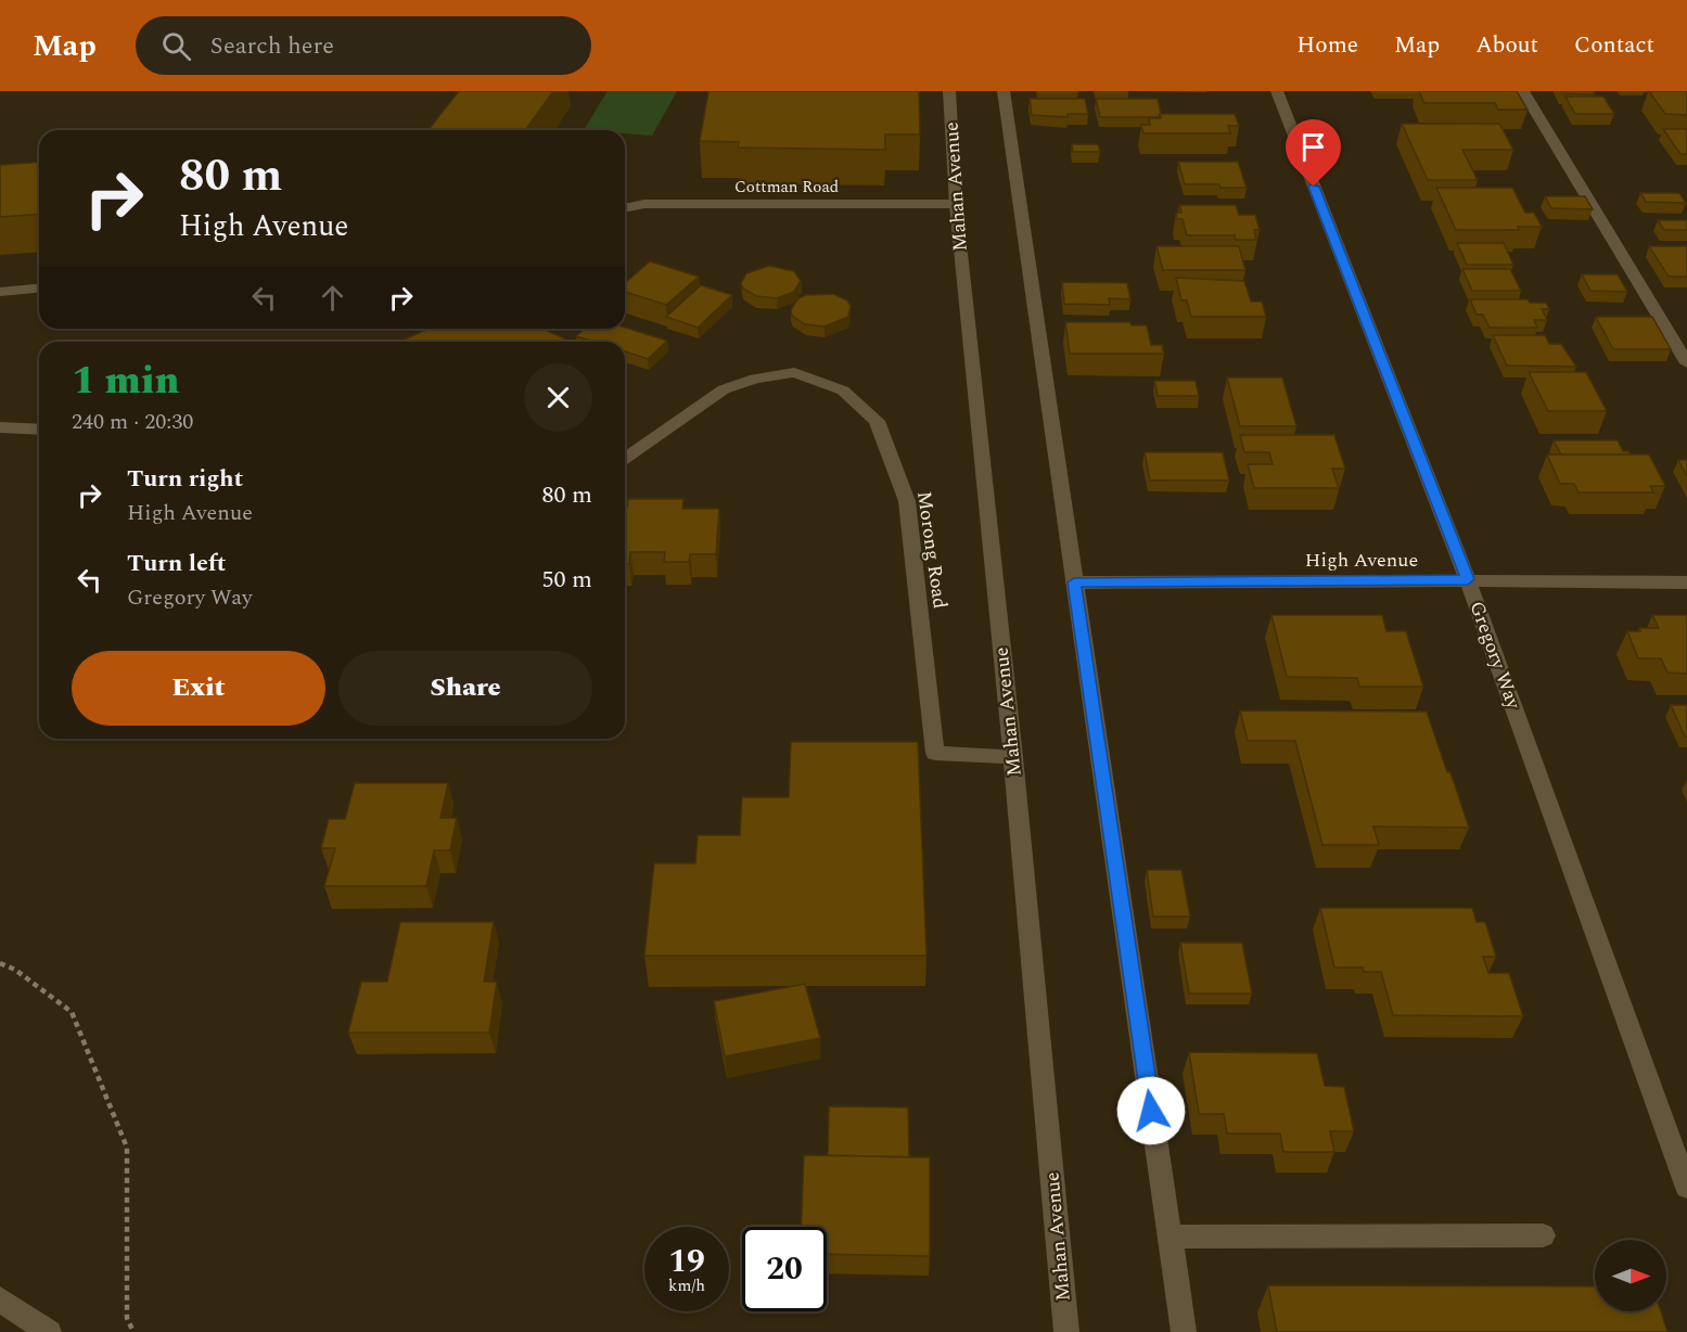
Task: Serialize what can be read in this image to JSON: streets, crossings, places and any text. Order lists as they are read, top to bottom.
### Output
{
  "streets": {
    "street": [
      "Cottman Road",
      "Mahan Avenue",
      "Morong Road",
      "High Avenue",
      "Gregory Way"
    ]
  },
  "crossings": [
    ["Cottman Road", "Mahan Avenue"],
    ["Mahan Avenue", "Morong Road"],
    ["High Avenue", "Gregory Way"]
  ],
  "north": "right",
  "page": {
    "header": "Map",
    "search": "Search here",
    "nav": [
      "Home",
      "Map",
      "About",
      "Contact"
    ],
    "turn": ["80 m", "High Avenue"],
    "heading": ["1 min", "240 m · 20:30"],
    "list": [
      {
        "name": "Turn right",
        "note": "High Avenue",
        "value": "80 m"
      },
      {
        "name": "Turn left",
        "note": "Gregory Way",
        "value": "50 m"
      }
    ],
    "buttons": ["Exit", "Share"],
    "speed": "19 km/h",
    "limit": "20"
  }
}
